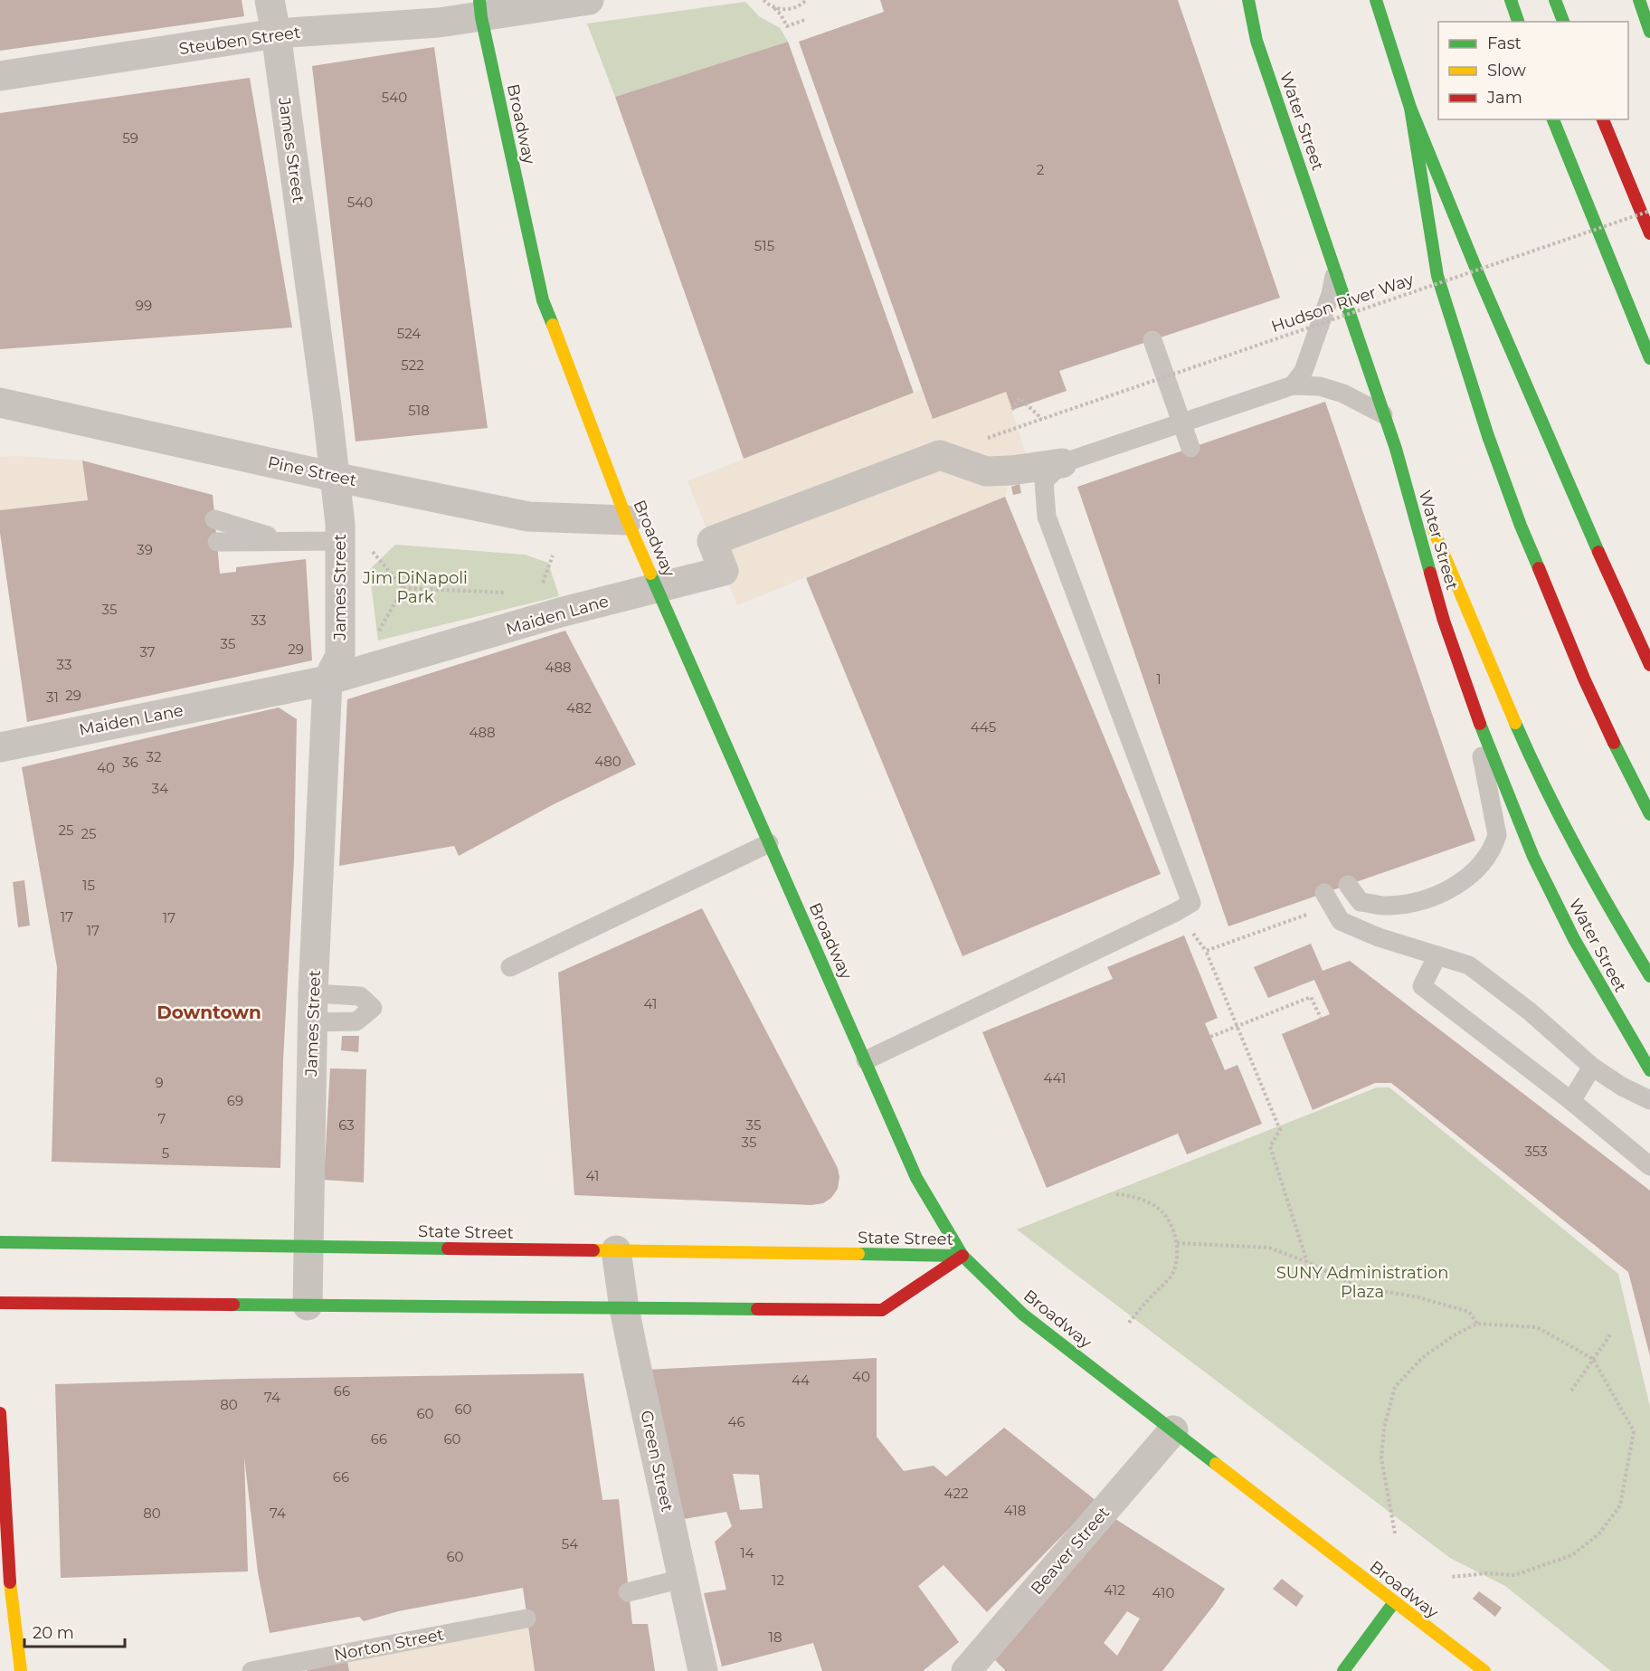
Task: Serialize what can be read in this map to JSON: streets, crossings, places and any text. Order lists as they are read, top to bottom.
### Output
{
  "streets": {
    "main road": ["Water Street", "Broadway", "State Street"],
    "street": [
      "Steuben Street",
      "James Street",
      "Pine Street",
      "Maiden Lane",
      "Green Street",
      "Beaver Street"
    ],
    "lane": ["Norton Street"],
    "path": ["Hudson River Way"]
  },
  "crossings": [
    ["Steuben Street", "Broadway"],
    ["Steuben Street", "James Street"],
    ["Broadway", "Pine Street"],
    ["Broadway", "Maiden Lane"],
    ["Broadway", "State Street"],
    ["Broadway", "Beaver Street"],
    ["James Street", "Pine Street"],
    ["James Street", "Maiden Lane"],
    ["James Street", "State Street"],
    ["State Street", "Green Street"]
  ],
  "districts": ["Downtown"],
  "parks": ["Jim DiNapoli Park", "SUNY Administration Plaza"],
  "house_numbers": [
    "540",
    "59",
    "2",
    "540",
    "515",
    "99",
    "524",
    "522",
    "518",
    "39",
    "35",
    "33",
    "35",
    "29",
    "37",
    "33",
    "488",
    "1",
    "29",
    "31",
    "482",
    "445",
    "488",
    "32",
    "480",
    "36",
    "40",
    "34",
    "25",
    "25",
    "15",
    "17",
    "17",
    "17",
    "41",
    "441",
    "9",
    "69",
    "7",
    "63",
    "35",
    "35",
    "353",
    "5",
    "41",
    "40",
    "44",
    "66",
    "74",
    "80",
    "60",
    "60",
    "46",
    "66",
    "60",
    "66",
    "422",
    "418",
    "80",
    "74",
    "54",
    "14",
    "60",
    "12",
    "412",
    "410",
    "18"
  ],
  "legend": ["Fast", "Slow", "Jam"],
  "scale_bar": "20 m"
}
